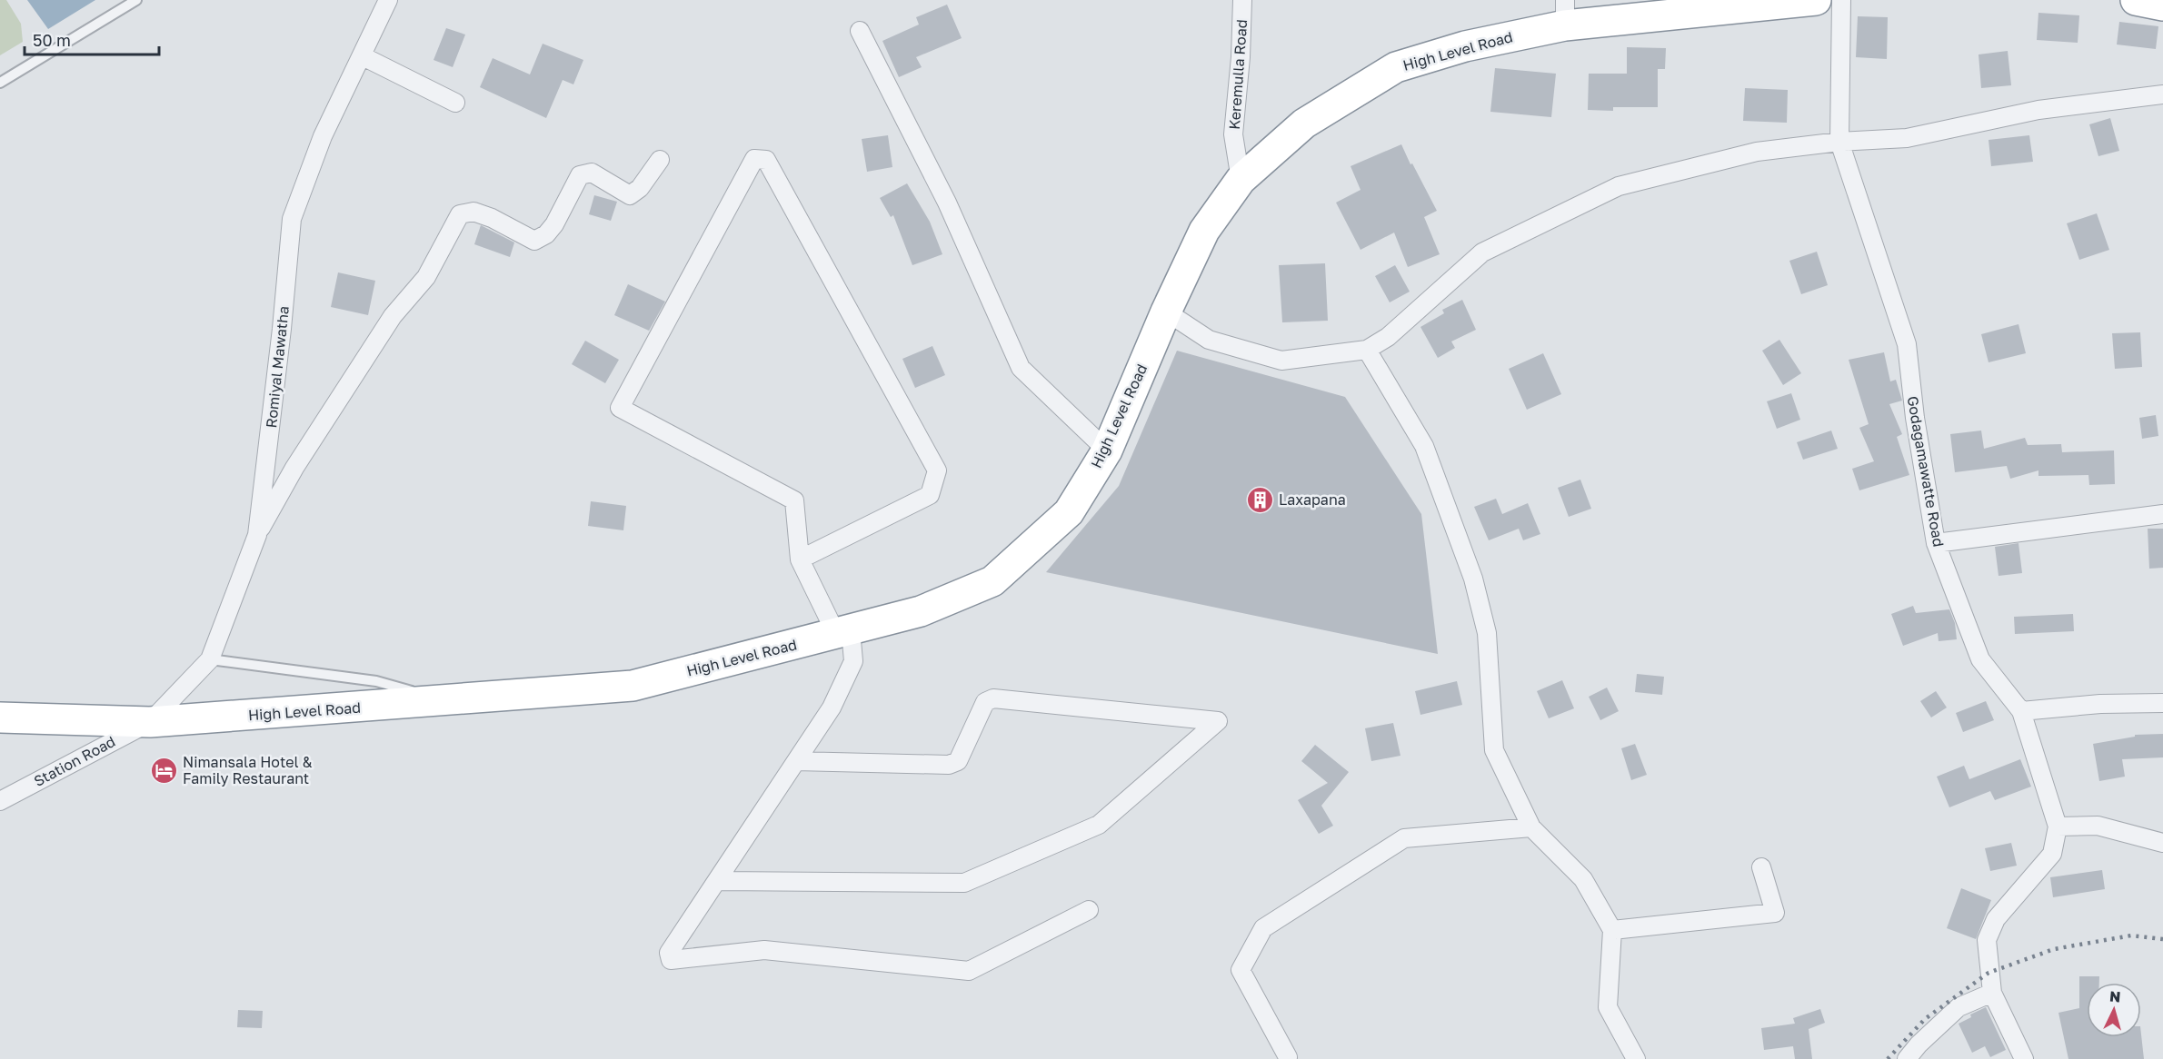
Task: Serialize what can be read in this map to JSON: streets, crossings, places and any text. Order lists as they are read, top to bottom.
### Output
{
  "streets": {
    "highway": ["High Level Road"],
    "street": [
      "Keremulla Road",
      "Romiyal Mawatha",
      "Godagamawatte Road",
      "Station Road"
    ]
  },
  "crossings": [
    ["High Level Road", "Keremulla Road"],
    ["High Level Road", "Romiyal Mawatha"],
    ["High Level Road", "Station Road"],
    ["Romiyal Mawatha", "Station Road"]
  ],
  "places": {
    "building": ["Laxapana"],
    "hotel": ["Nimansala Hotel & Family Restaurant"]
  },
  "scale_bar": "50 m",
  "north": "top"
}
